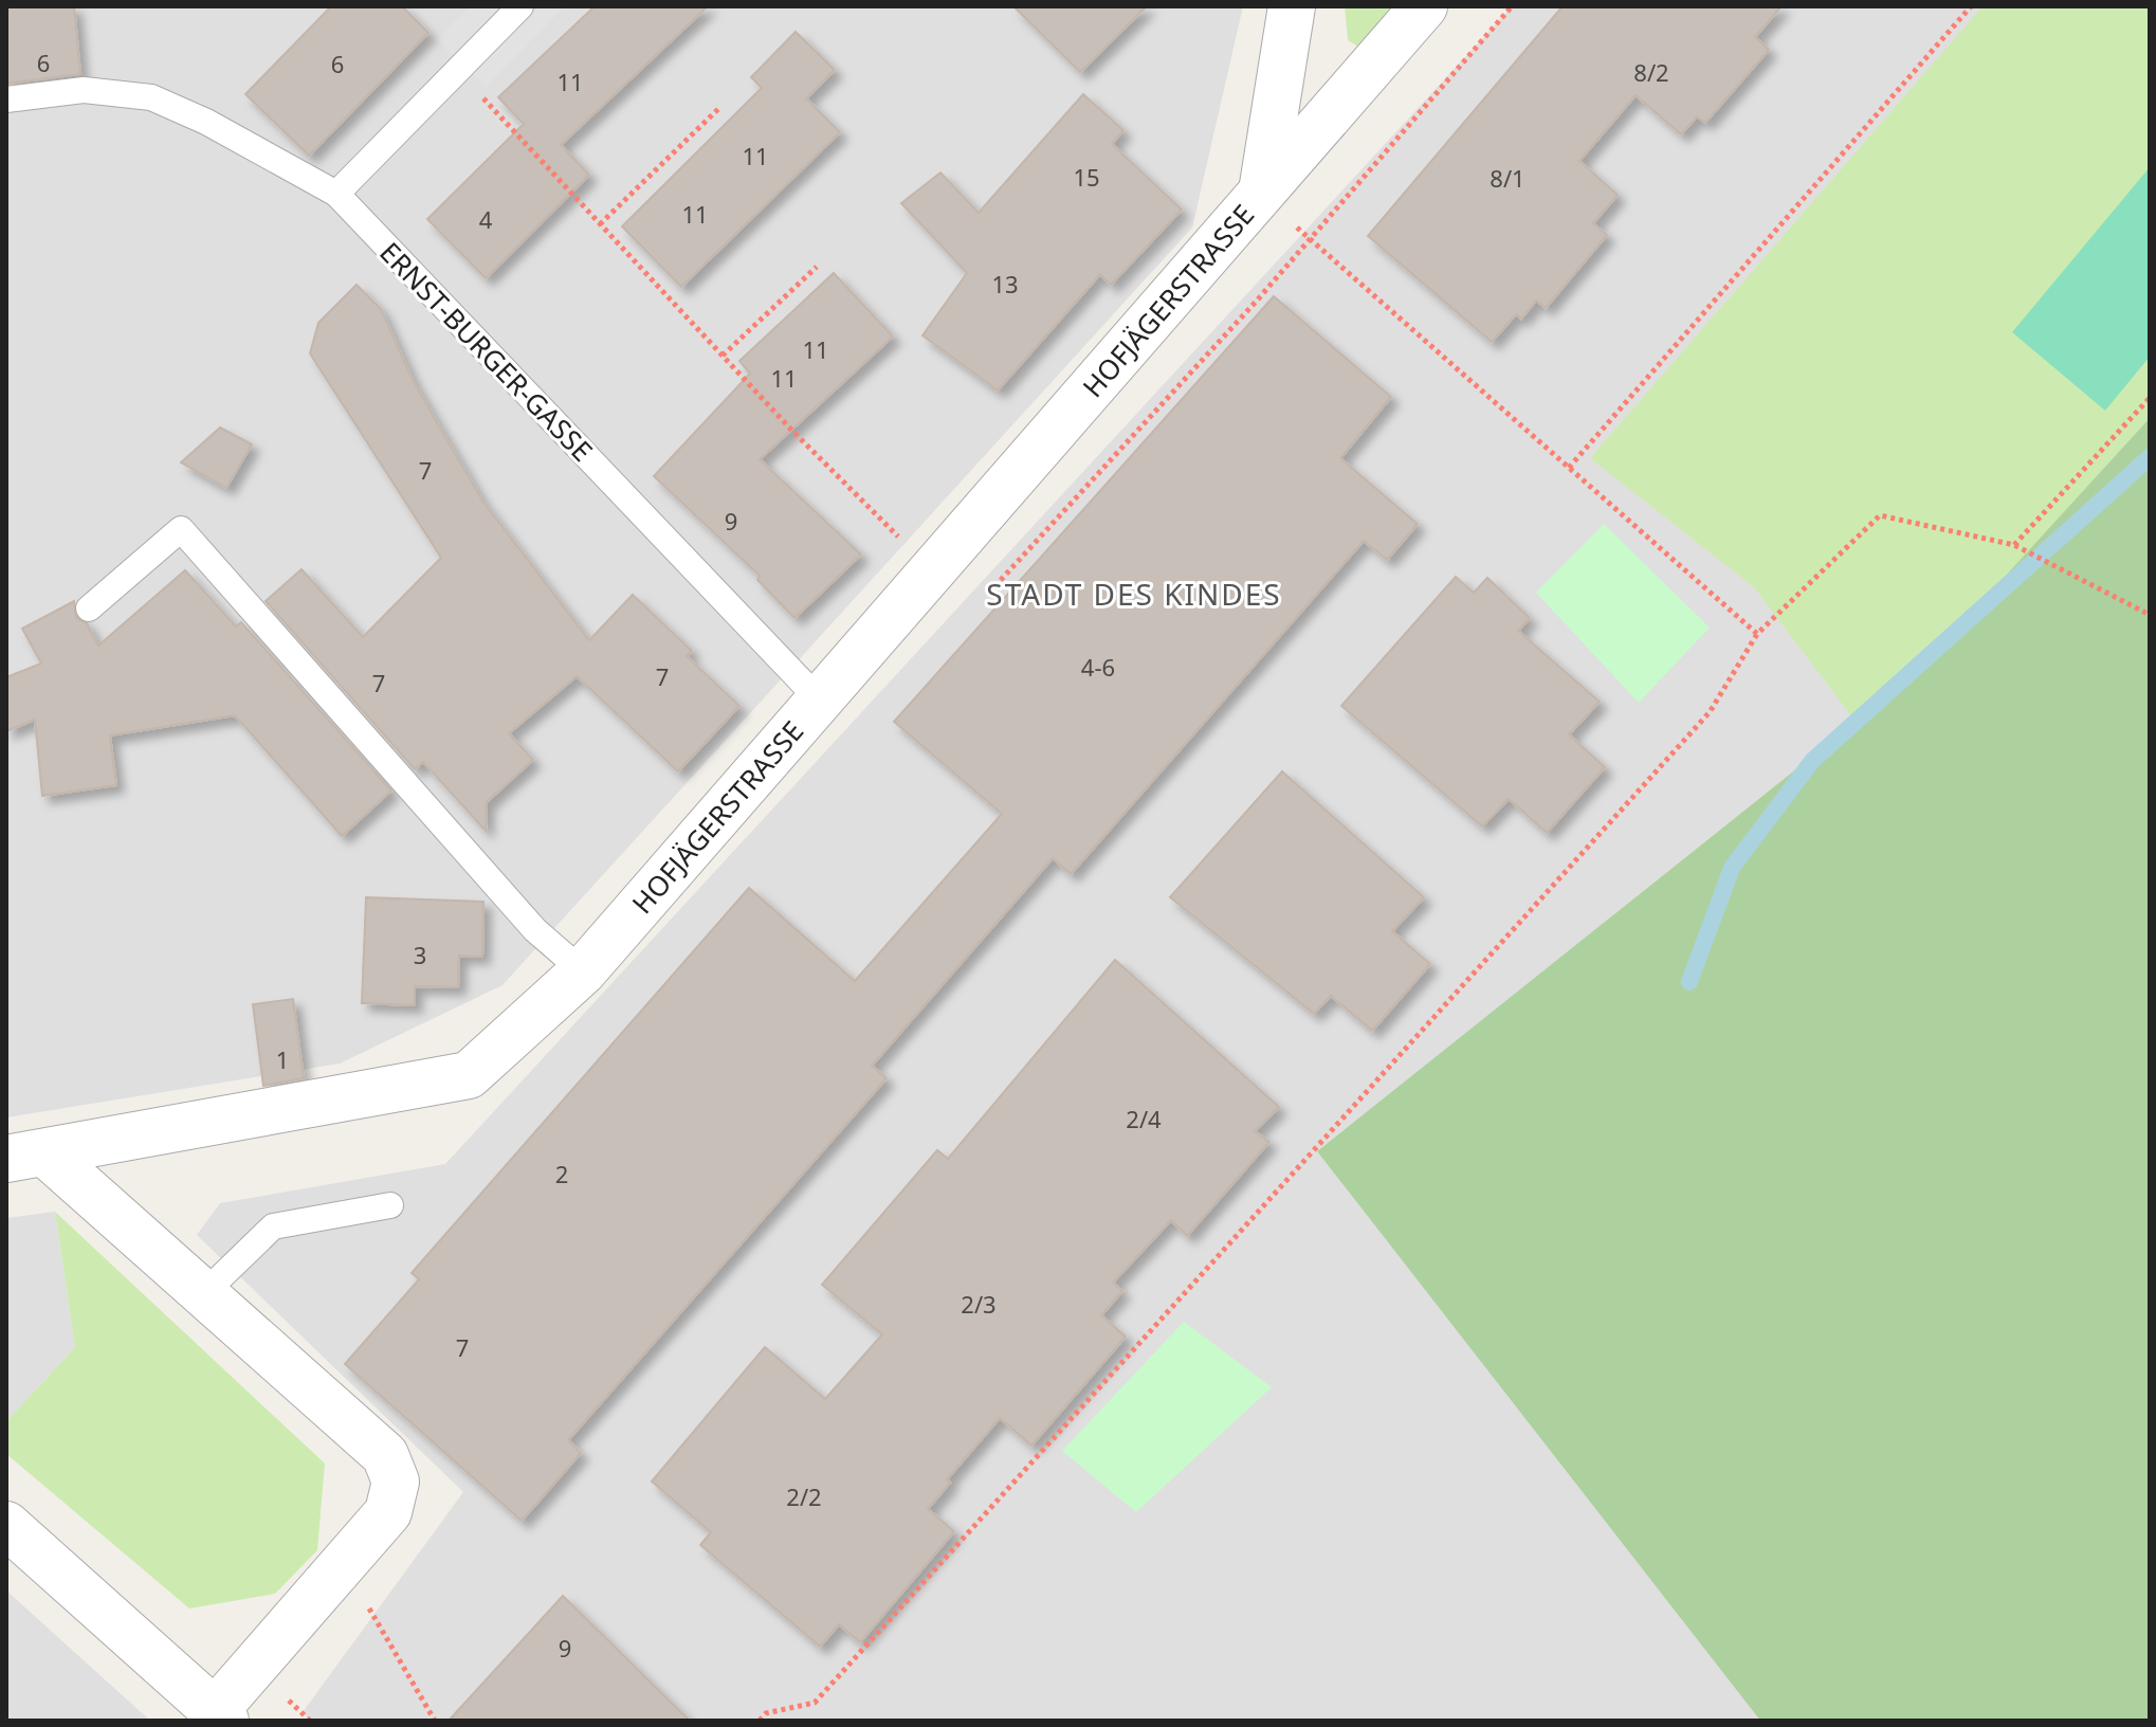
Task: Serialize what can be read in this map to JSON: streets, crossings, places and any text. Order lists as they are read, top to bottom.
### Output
{
  "streets": {
    "street": ["HOFJÄGERSTRASSE"],
    "lane": ["ERNST-BURGER-GASSE"]
  },
  "crossings": [
    ["HOFJÄGERSTRASSE", "ERNST-BURGER-GASSE"]
  ],
  "districts": ["STADT DES KINDES"],
  "house_numbers": [
    "6",
    "6",
    "8/2",
    "11",
    "11",
    "15",
    "8/1",
    "11",
    "4",
    "13",
    "11",
    "11",
    "7",
    "9",
    "4-6",
    "7",
    "7",
    "3",
    "1",
    "2/4",
    "2",
    "2/3",
    "7",
    "2/2",
    "9"
  ]
}
